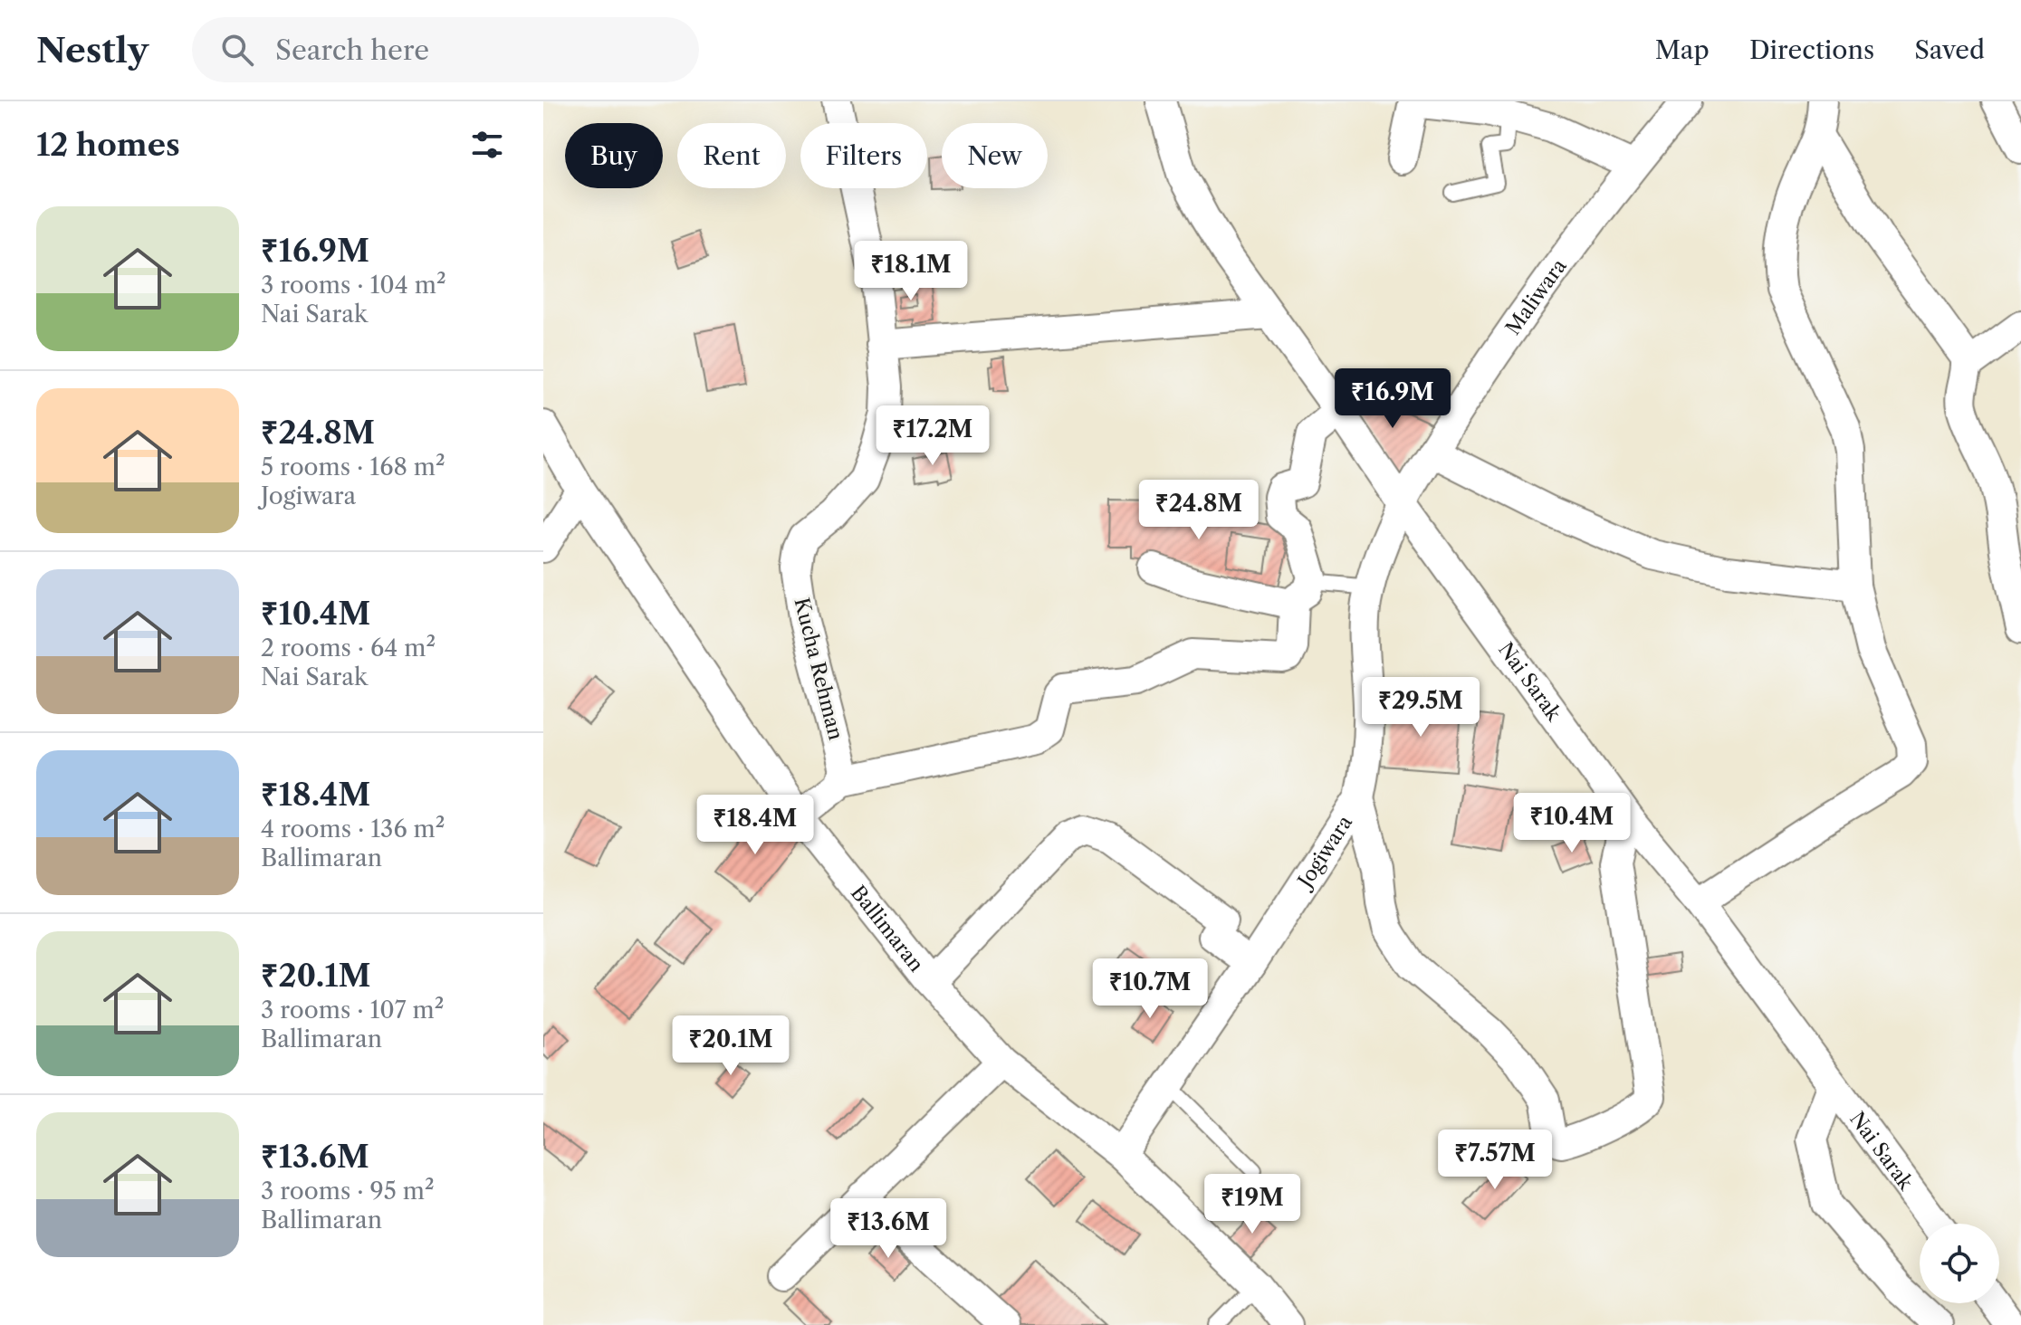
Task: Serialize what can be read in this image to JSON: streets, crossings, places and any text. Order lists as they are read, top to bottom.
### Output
{
  "streets": {
    "street": [
      "Maliwara",
      "Kucha Rehman",
      "Nai Sarak",
      "Jogiwara",
      "Ballimaran"
    ]
  },
  "crossings": [
    ["Maliwara", "Nai Sarak"],
    ["Maliwara", "Jogiwara"],
    ["Nai Sarak", "Jogiwara"],
    ["Jogiwara", "Ballimaran"]
  ],
  "page": {
    "header": "Nestly",
    "search": "Search here",
    "nav": ["Map", "Directions", "Saved"],
    "heading": "12 homes",
    "chip": [
      "Buy",
      "Rent",
      "Filters",
      "New"
    ],
    "list": [
      {
        "name": "₹16.9M",
        "note": "3 rooms · 104 m² · Nai Sarak"
      },
      {
        "name": "₹24.8M",
        "note": "5 rooms · 168 m² · Jogiwara"
      },
      {
        "name": "₹10.4M",
        "note": "2 rooms · 64 m² · Nai Sarak"
      },
      {
        "name": "₹18.4M",
        "note": "4 rooms · 136 m² · Ballimaran"
      },
      {
        "name": "₹20.1M",
        "note": "3 rooms · 107 m² · Ballimaran"
      },
      {
        "name": "₹13.6M",
        "note": "3 rooms · 95 m² · Ballimaran"
      }
    ],
    "price": [
      "₹18.1M",
      "₹16.9M",
      "₹17.2M",
      "₹24.8M",
      "₹29.5M",
      "₹10.4M",
      "₹18.4M",
      "₹10.7M",
      "₹20.1M",
      "₹7.57M",
      "₹19M",
      "₹13.6M"
    ]
  }
}
